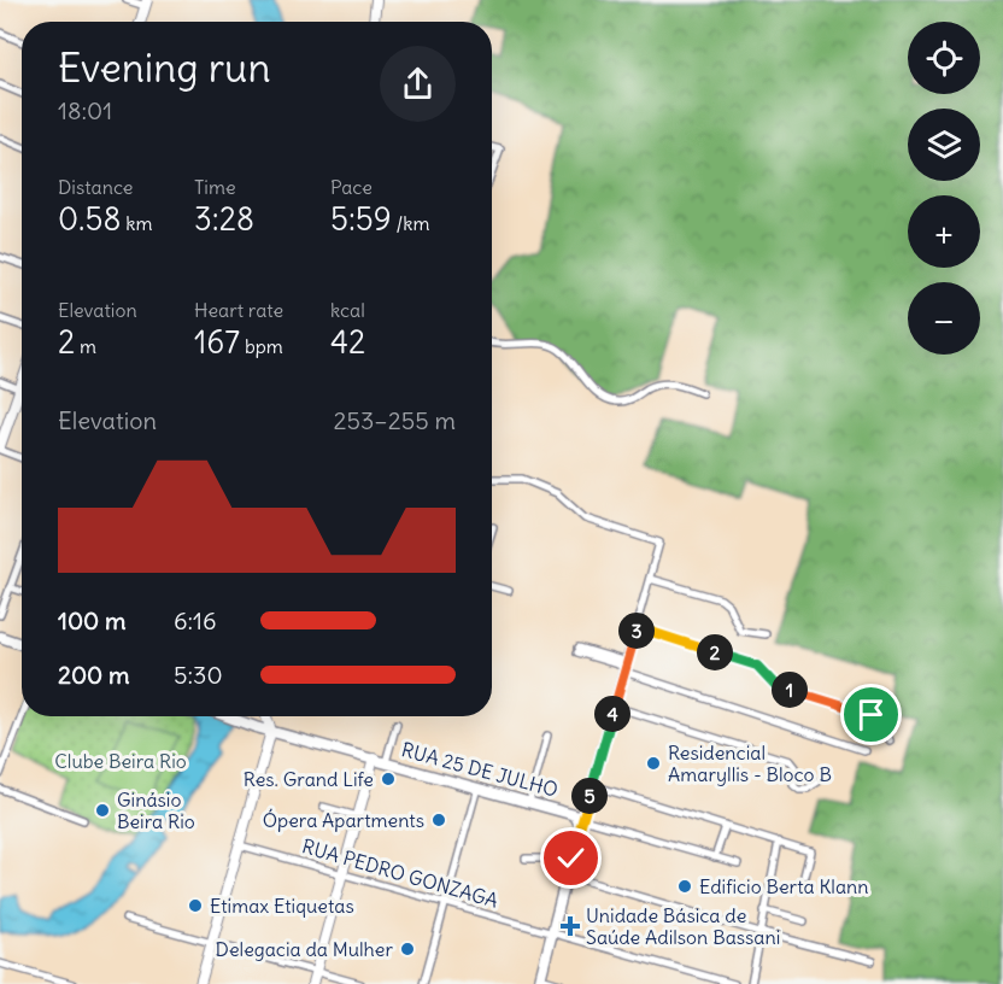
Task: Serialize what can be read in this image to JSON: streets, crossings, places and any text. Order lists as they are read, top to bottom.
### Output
{
  "streets": {
    "main road": ["RUA 25 DE JULHO"],
    "street": ["RUA PEDRO GONZAGA"]
  },
  "parks": ["Clube Beira Rio"],
  "places": {
    "other": [
      "Residencial Amaryllis - Bloco B",
      "Res. Grand Life",
      "Ginásio Beira Rio",
      "Ópera Apartments",
      "Edificio Berta Klann",
      "Etimax Etiquetas",
      "Delegacia da Mulher"
    ],
    "health": ["Unidade Básica de Saúde Adilson Bassani"]
  },
  "page": {
    "map_buttons": ["+", "−"],
    "heading": ["Evening run", "18:01"],
    "stats": [
      ["Distance", "0.58 km"],
      ["Time", "3:28"],
      ["Pace", "5:59 /km"],
      ["Elevation", "2 m"],
      ["Heart rate", "167 bpm"],
      ["kcal", "42"]
    ],
    "chart": ["Elevation", "253–255 m"],
    "list": [
      {
        "name": "100 m",
        "note": "6:16"
      },
      {
        "name": "200 m",
        "note": "5:30"
      }
    ],
    "pins": [
      "3",
      "2",
      "1",
      "4",
      "5"
    ]
  }
}
